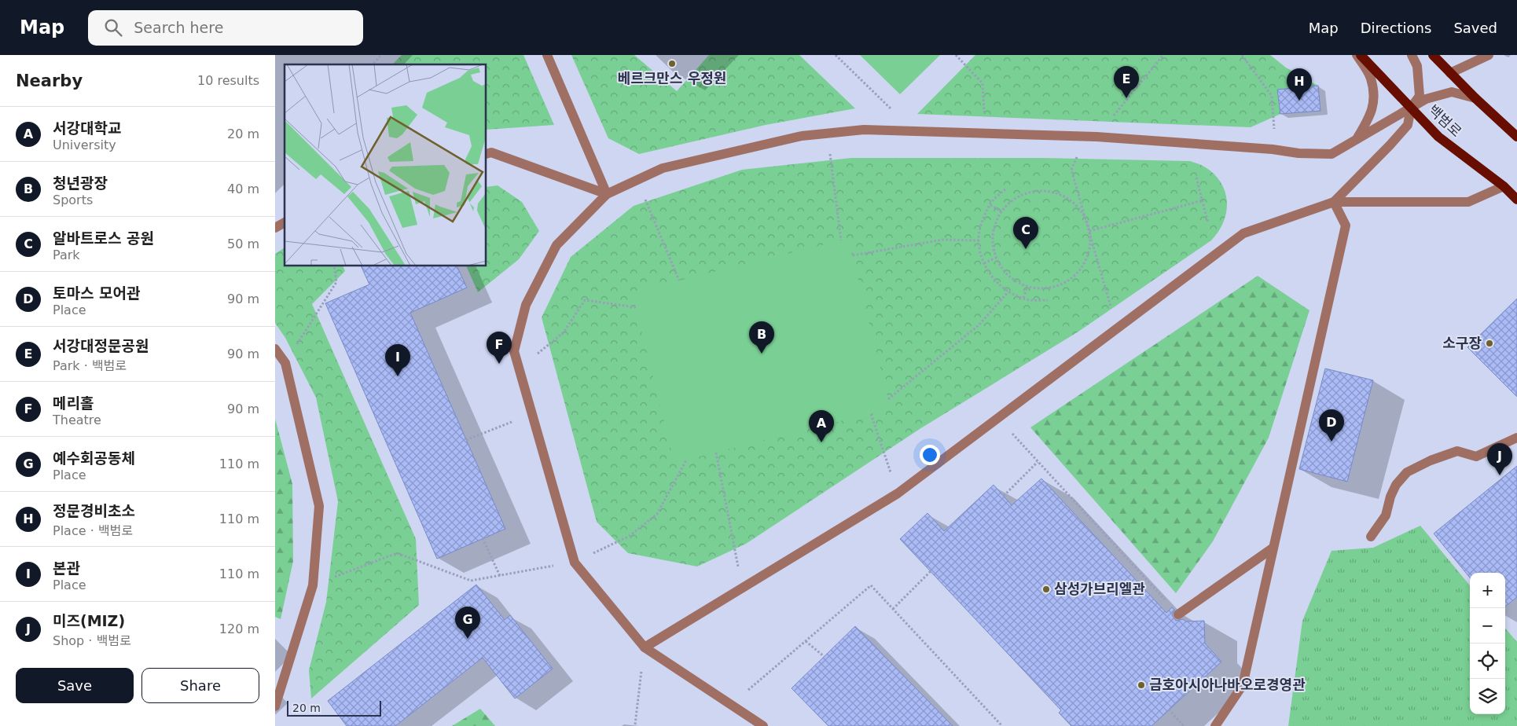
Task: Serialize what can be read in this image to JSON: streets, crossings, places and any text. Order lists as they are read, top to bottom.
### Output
{
  "streets": {
    "main road": ["백범로"]
  },
  "places": [
    "베르크만스 우정원",
    "소구장",
    "삼성가브리엘관",
    "금호아시아나바오로경영관"
  ],
  "scale_bar": "20 m",
  "page": {
    "header": "Map",
    "search": "Search here",
    "nav": ["Map", "Directions", "Saved"],
    "heading": ["Nearby", "10 results"],
    "pins": [
      "E",
      "H",
      "C",
      "B",
      "F",
      "I",
      "D",
      "A",
      "J",
      "G"
    ],
    "list": [
      {
        "mark": "A",
        "name": "서강대학교",
        "note": "University",
        "value": "20 m"
      },
      {
        "mark": "B",
        "name": "청년광장",
        "note": "Sports",
        "value": "40 m"
      },
      {
        "mark": "C",
        "name": "알바트로스 공원",
        "note": "Park",
        "value": "50 m"
      },
      {
        "mark": "D",
        "name": "토마스 모어관",
        "note": "Place",
        "value": "90 m"
      },
      {
        "mark": "E",
        "name": "서강대정문공원",
        "note": "Park · 백범로",
        "value": "90 m"
      },
      {
        "mark": "F",
        "name": "메리홀",
        "note": "Theatre",
        "value": "90 m"
      },
      {
        "mark": "G",
        "name": "예수회공동체",
        "note": "Place",
        "value": "110 m"
      },
      {
        "mark": "H",
        "name": "정문경비초소",
        "note": "Place · 백범로",
        "value": "110 m"
      },
      {
        "mark": "I",
        "name": "본관",
        "note": "Place",
        "value": "110 m"
      },
      {
        "mark": "J",
        "name": "미즈(MIZ)",
        "note": "Shop · 백범로",
        "value": "120 m"
      }
    ],
    "map_buttons": ["+", "−"],
    "buttons": ["Save", "Share"],
    "scale": "20 m"
  }
}
